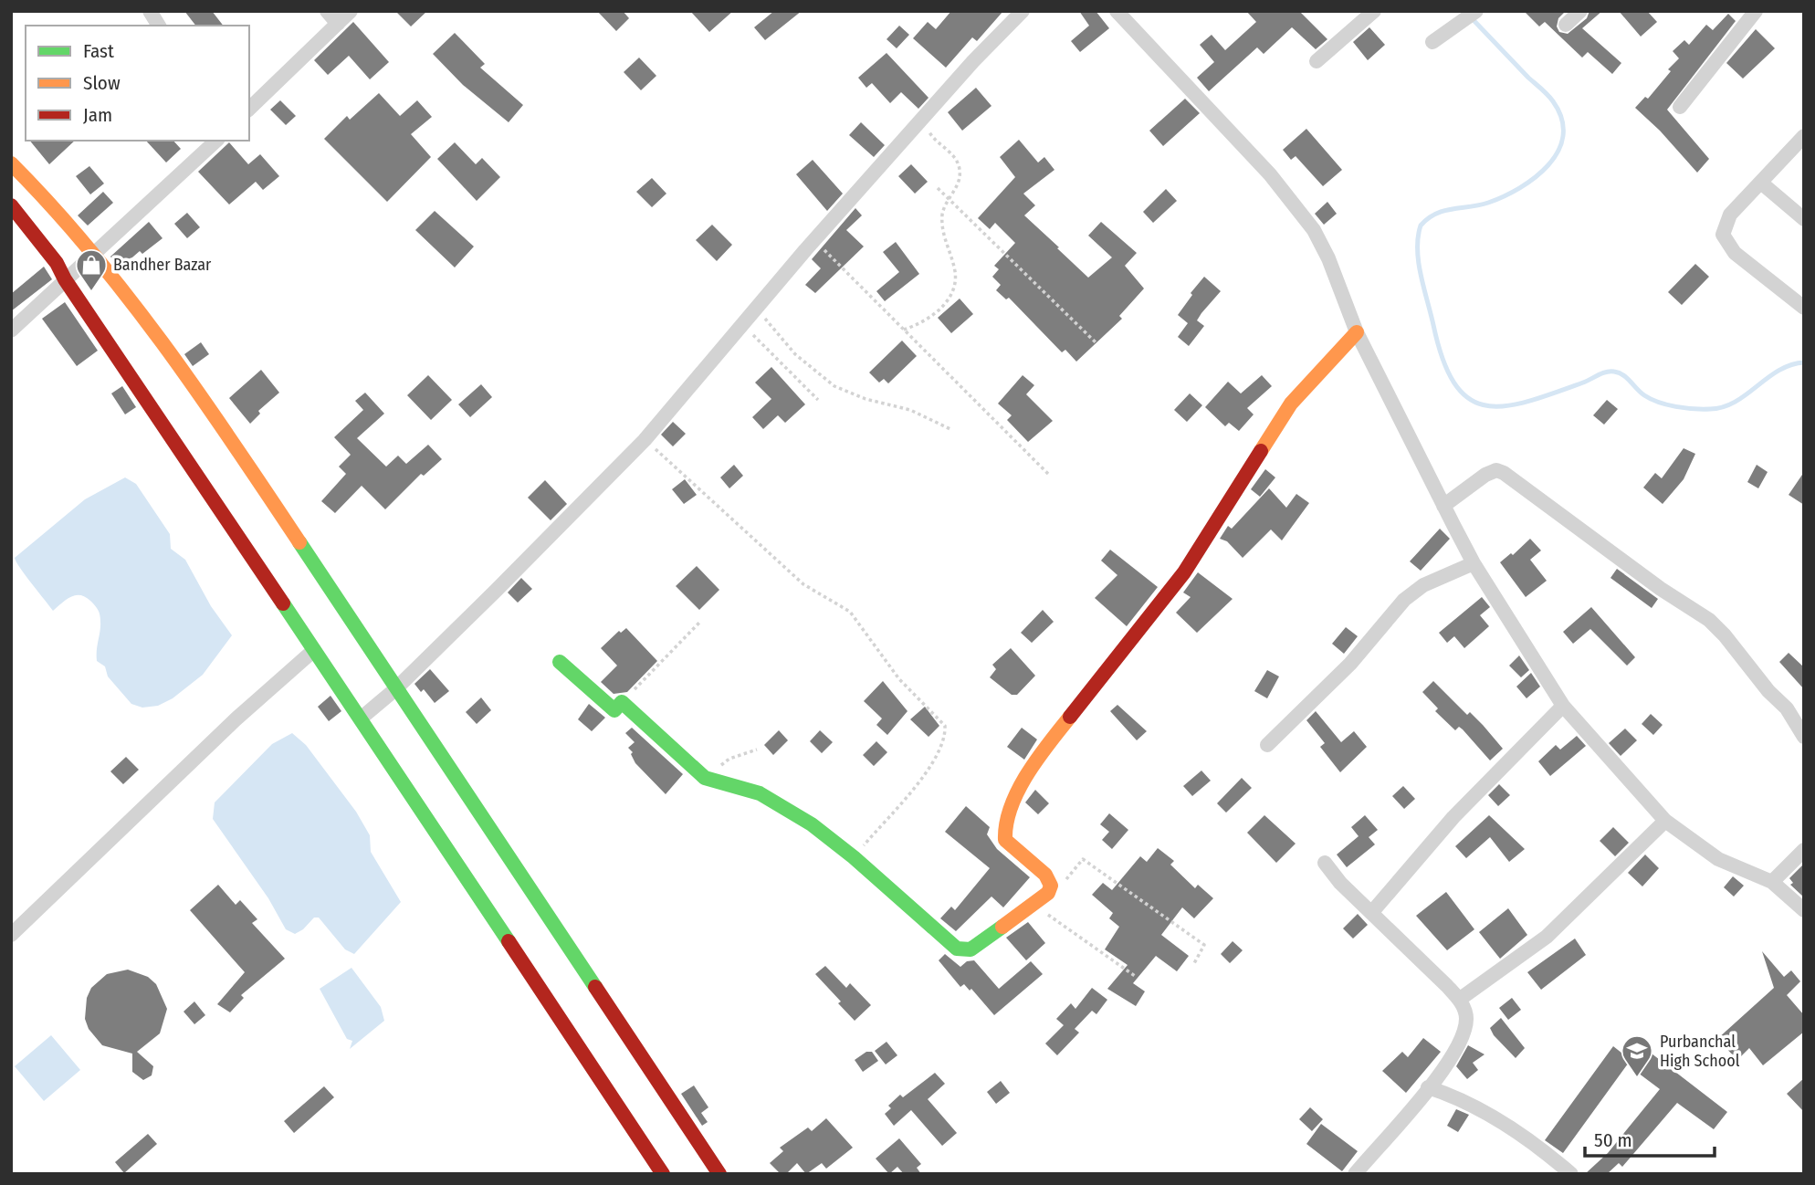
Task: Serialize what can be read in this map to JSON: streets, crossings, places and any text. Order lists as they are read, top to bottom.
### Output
{
  "places": {
    "shop": ["Bandher Bazar"],
    "school or university": ["Purbanchal High School"]
  },
  "legend": ["Fast", "Slow", "Jam"],
  "scale_bar": "50 m"
}
